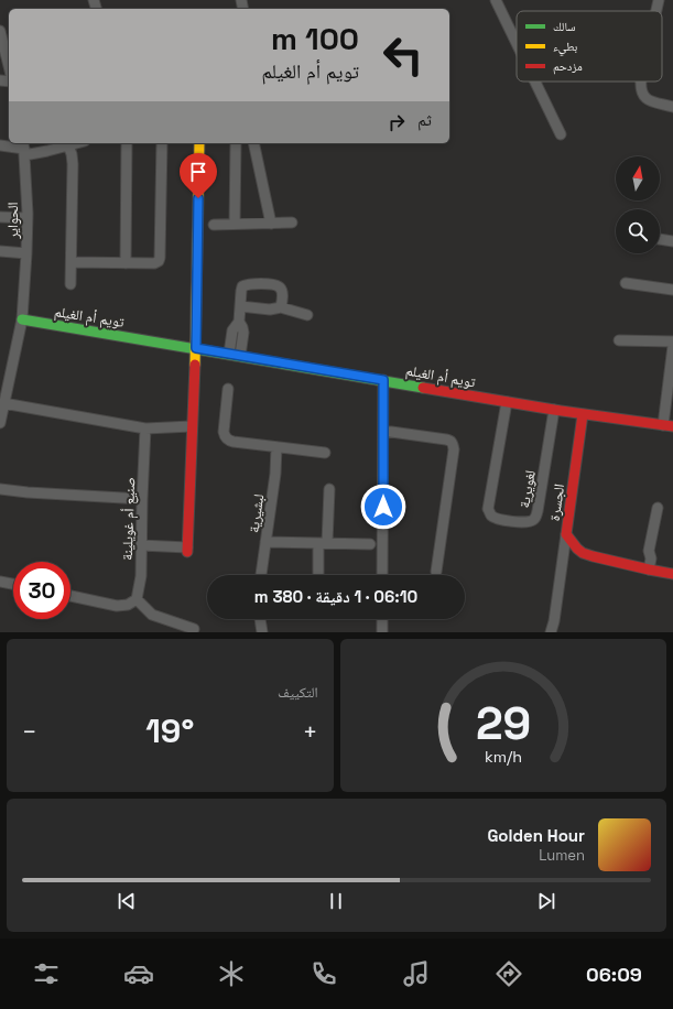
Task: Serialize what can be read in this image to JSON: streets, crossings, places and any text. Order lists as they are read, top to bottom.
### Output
{
  "streets": {
    "street": [
      "الحواير",
      "تويم أم الغيلم",
      "لغويرية",
      "الجسرة",
      "لبشيرية",
      "صنيع أم غويلينة"
    ]
  },
  "crossings": [
    ["الحواير", "تويم أم الغيلم"],
    ["تويم أم الغيلم", "لغويرية"],
    ["تويم أم الغيلم", "الجسرة"]
  ],
  "legend": ["سالك", "بطيء", "مزدحم"],
  "north": "top",
  "page": {
    "turn": ["100 m", "تويم أم الغيلم"],
    "then": "ثم",
    "limit": "30",
    "trip": "06:10 · 1 دقيقة · 380 m",
    "tile": "التكييف",
    "heat": ["−", "19°", "+"],
    "song": ["Golden Hour", "Lumen"],
    "tabs": "06:09",
    "gauge": ["29", "km/h"]
  }
}
